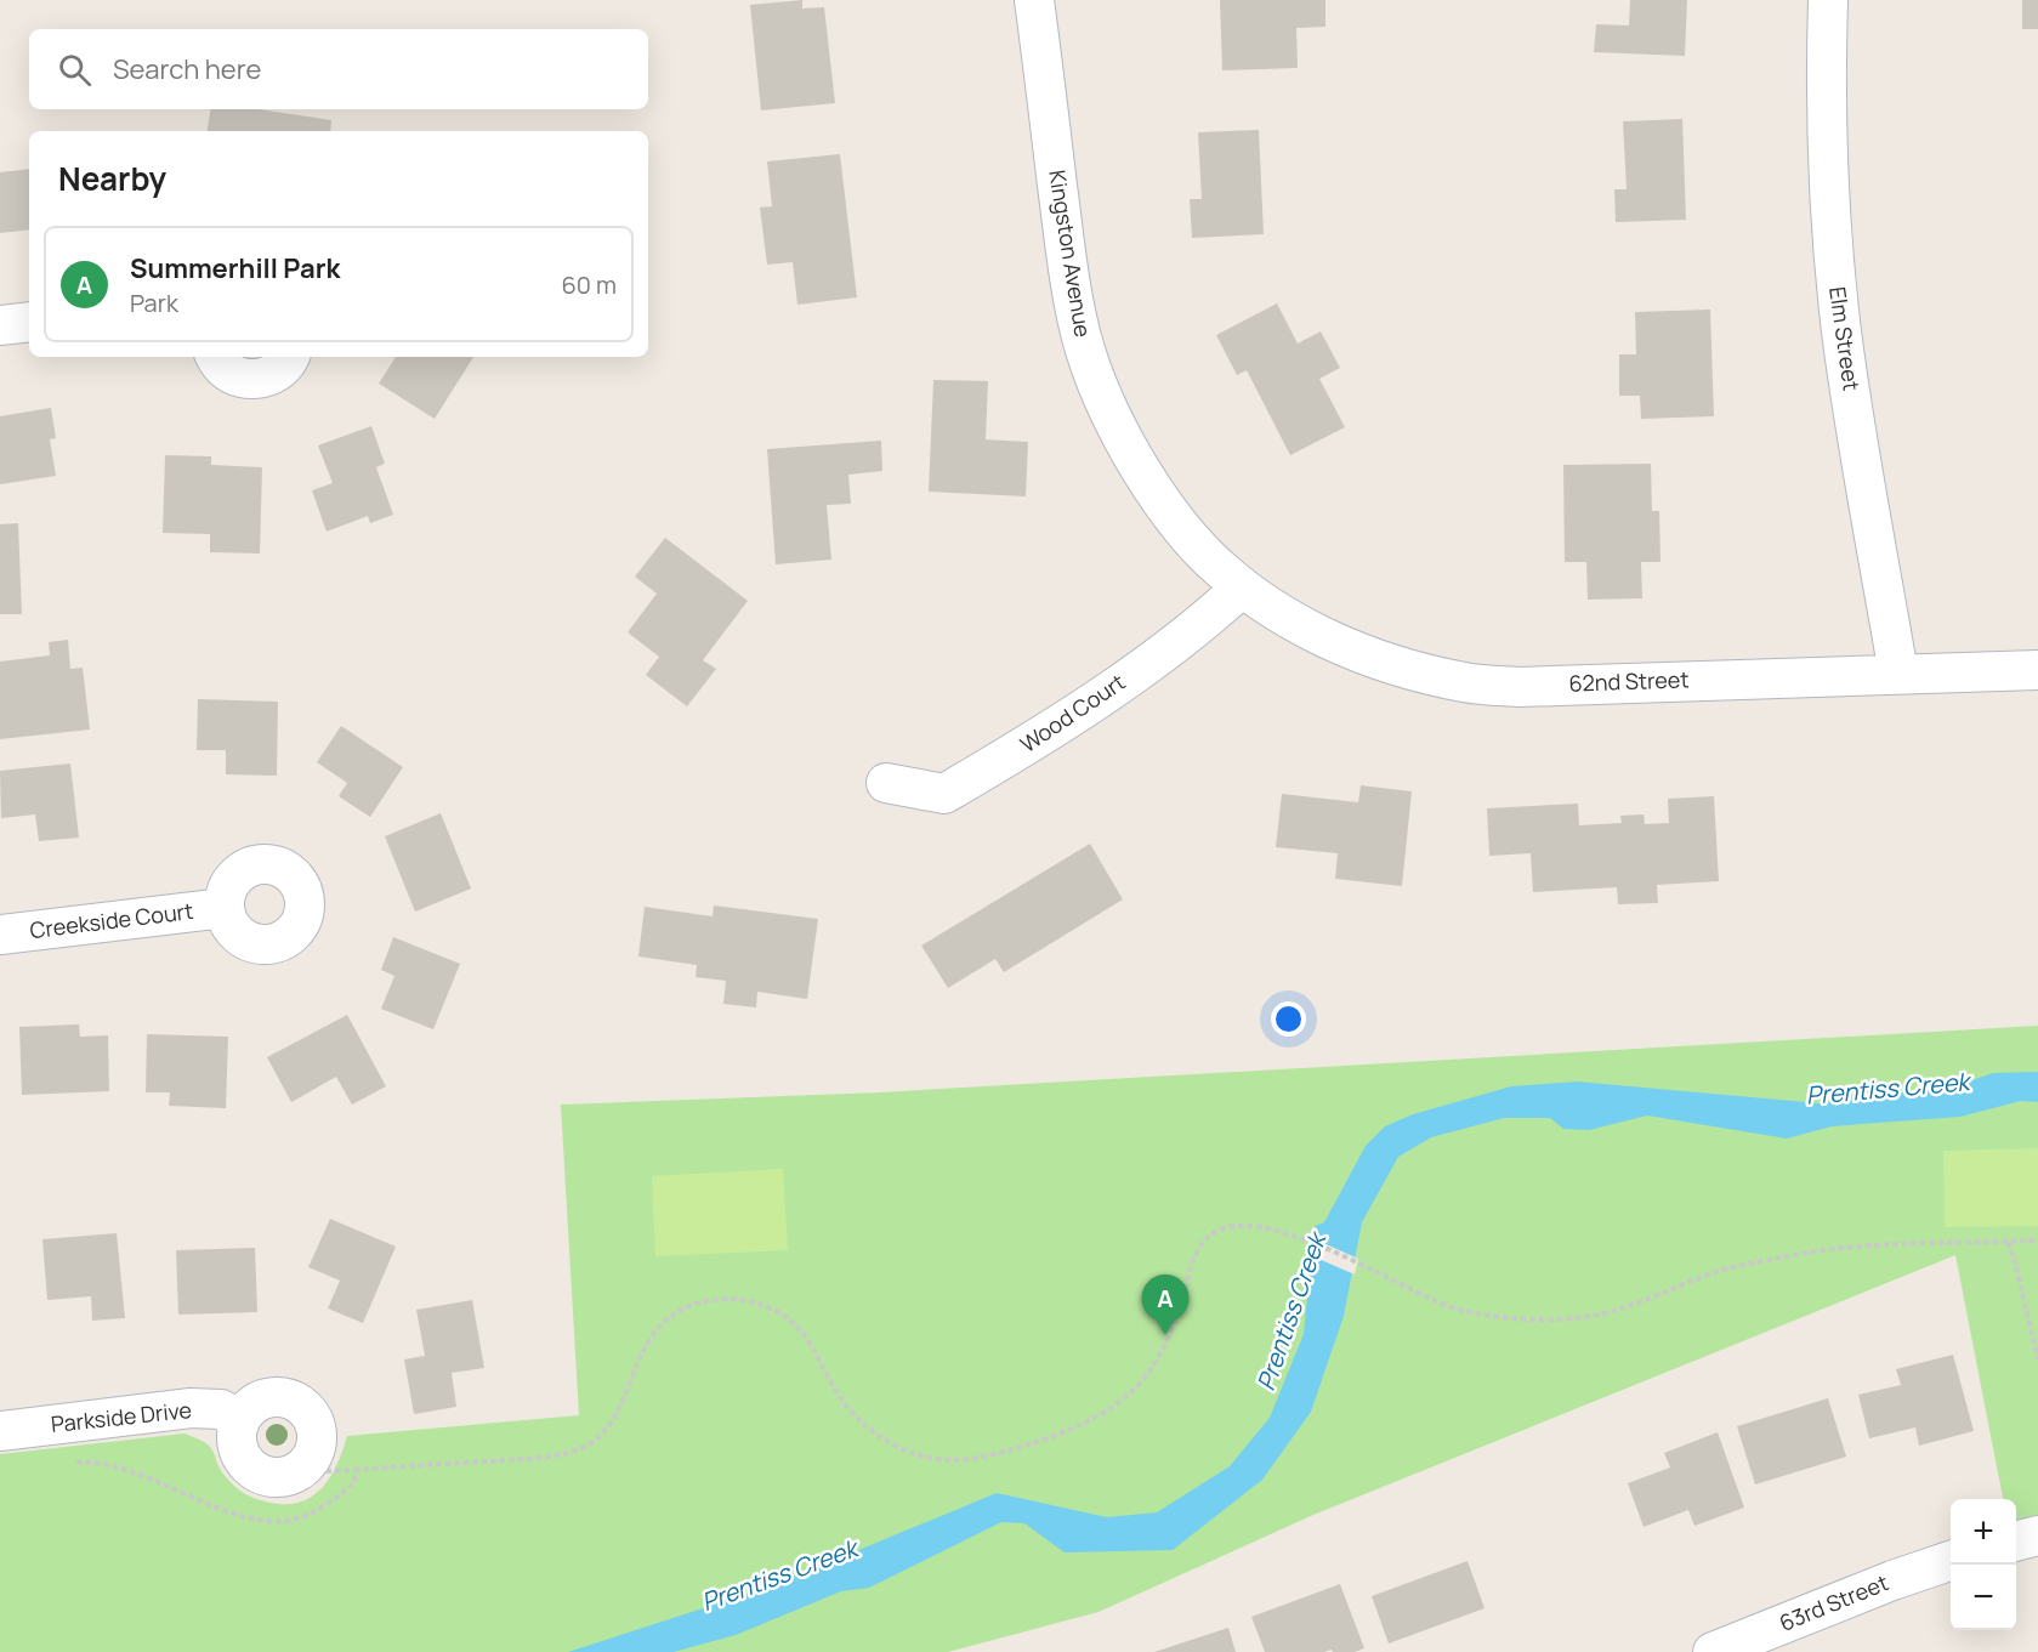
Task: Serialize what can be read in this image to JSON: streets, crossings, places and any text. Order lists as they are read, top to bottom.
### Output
{
  "streets": {
    "street": [
      "Kingston Avenue",
      "Elm Street",
      "62nd Street",
      "Wood Court",
      "Creekside Court",
      "Parkside Drive",
      "63rd Street"
    ]
  },
  "crossings": [
    ["Kingston Avenue", "62nd Street"],
    ["Kingston Avenue", "Wood Court"],
    ["Elm Street", "62nd Street"],
    ["62nd Street", "Wood Court"]
  ],
  "water": ["Prentiss Creek"],
  "page": {
    "search": "Search here",
    "heading": "Nearby",
    "list": [
      {
        "mark": "A",
        "name": "Summerhill Park",
        "note": "Park",
        "value": "60 m"
      }
    ],
    "pins": "A",
    "map_buttons": ["+", "−"]
  }
}
